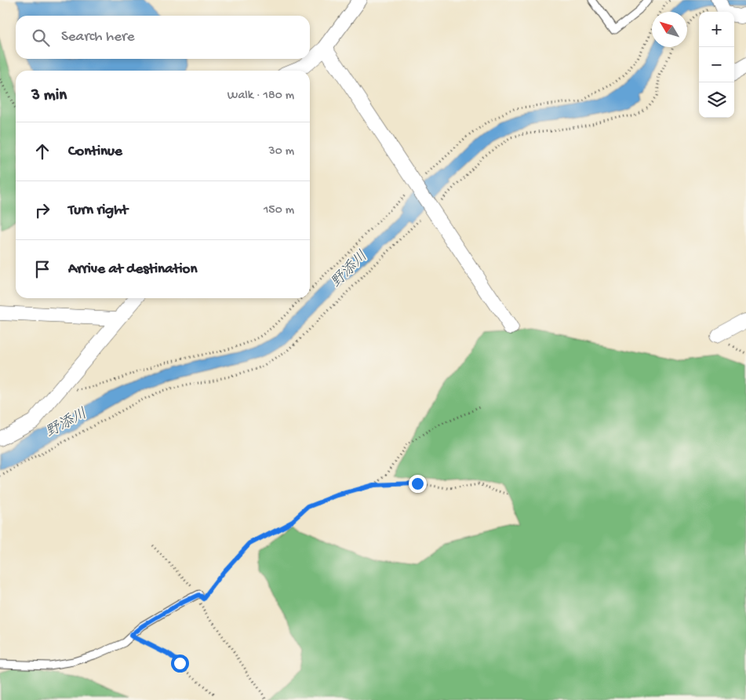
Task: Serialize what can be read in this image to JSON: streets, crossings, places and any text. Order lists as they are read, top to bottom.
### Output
{
  "water": ["野添川"],
  "north": "top left",
  "page": {
    "map_buttons": ["+", "−"],
    "search": "Search here",
    "heading": ["3 min", "Walk · 180 m"],
    "list": [
      ["Continue", "30 m"],
      ["Turn right", "150 m"],
      "Arrive at destination"
    ]
  }
}
